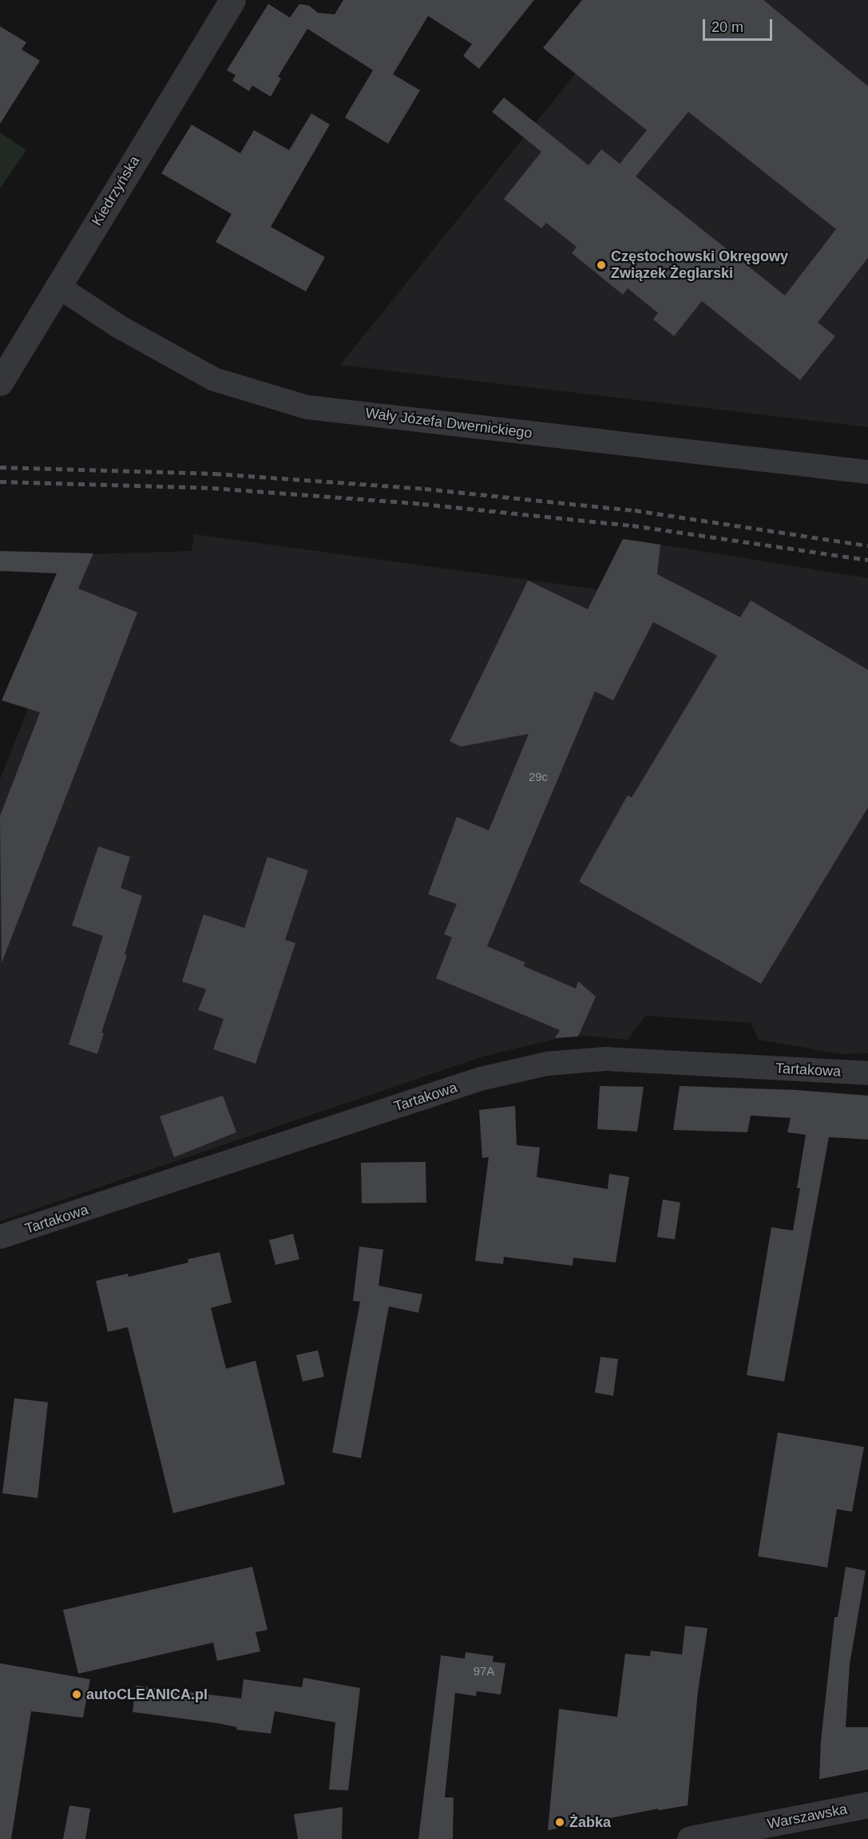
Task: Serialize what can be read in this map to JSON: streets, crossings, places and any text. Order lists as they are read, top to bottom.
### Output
{
  "streets": {
    "street": [
      "Kiedrzyńska",
      "Wały Józefa Dwernickiego",
      "Tartakowa",
      "Warszawska"
    ]
  },
  "crossings": [
    ["Kiedrzyńska", "Wały Józefa Dwernickiego"]
  ],
  "places": ["Częstochowski Okręgowy Związek Żeglarski", "autoCLEANICA.pl", "Żabka"],
  "house_numbers": ["29c", "97A"],
  "scale_bar": "20 m"
}
